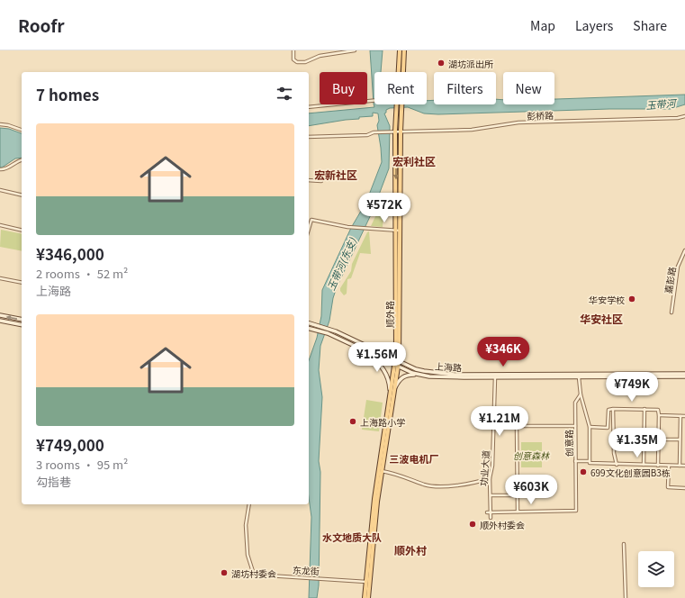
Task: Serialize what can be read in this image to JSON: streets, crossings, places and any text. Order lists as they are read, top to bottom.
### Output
{
  "streets": {
    "main road": ["顺外路", "上海路"],
    "street": [
      "彭桥路",
      "嘉彭路",
      "创意路",
      "功业大道",
      "东龙街"
    ]
  },
  "crossings": [
    ["彭桥路", "顺外路"],
    ["顺外路", "上海路"],
    ["顺外路", "东龙街"],
    ["上海路", "创意路"],
    ["上海路", "功业大道"]
  ],
  "districts": [
    "宏利社区",
    "宏新社区",
    "华安社区",
    "三波电机厂",
    "水文地质大队",
    "顺外村"
  ],
  "water": ["玉带河", "玉带河(东支)"],
  "parks": ["创意森林"],
  "places": [
    "湖坊派出所",
    "华安学校",
    "上海路小学",
    "699文化创意园B3栋",
    "顺外村委会",
    "湖坊村委会"
  ],
  "page": {
    "header": "Roofr",
    "nav": ["Map", "Layers", "Share"],
    "chip": [
      "Buy",
      "Rent",
      "Filters",
      "New"
    ],
    "heading": "7 homes",
    "list": [
      {
        "name": "¥346,000",
        "note": "2 rooms · 52 m² · 上海路"
      },
      {
        "name": "¥749,000",
        "note": "3 rooms · 95 m² · 勾指巷"
      }
    ],
    "price": [
      "¥572K",
      "¥346K",
      "¥1.56M",
      "¥749K",
      "¥1.21M",
      "¥1.35M",
      "¥603K"
    ]
  }
}
